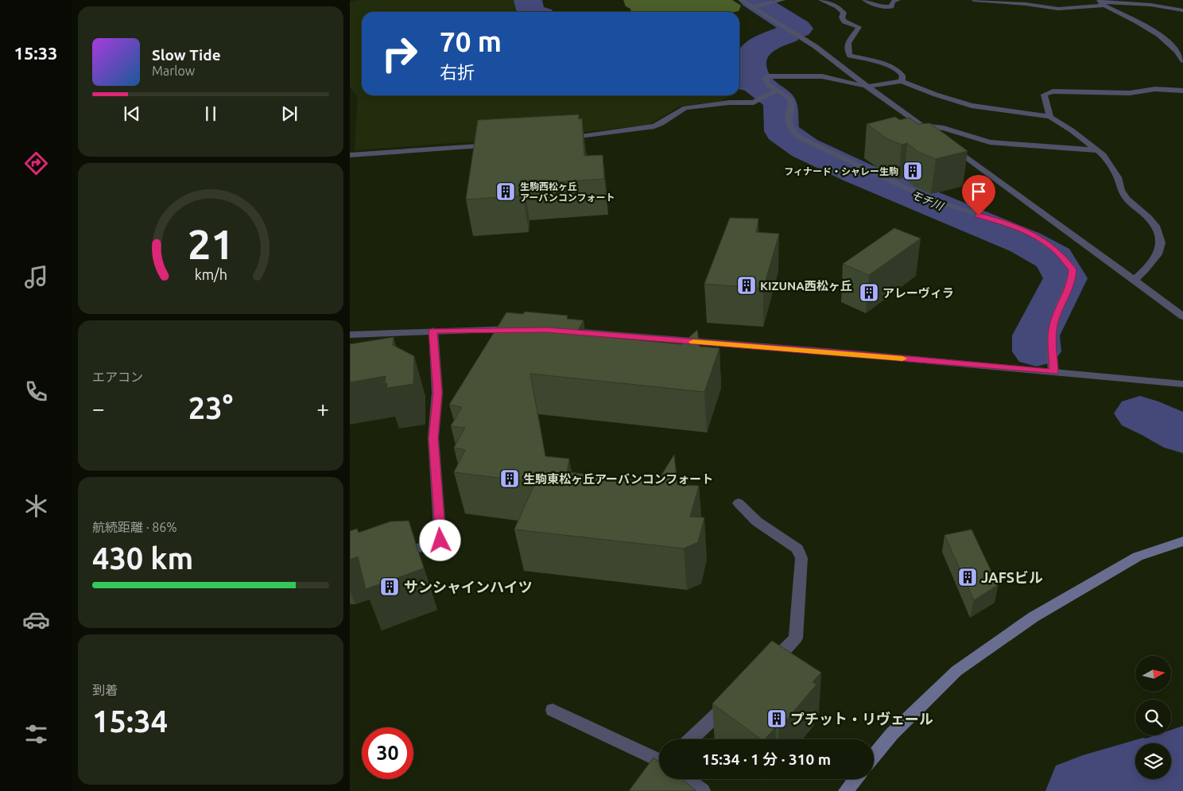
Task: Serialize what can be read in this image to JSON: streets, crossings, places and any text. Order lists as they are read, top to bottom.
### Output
{
  "water": ["モチ川"],
  "places": {
    "building": [
      "フィナード・シャレー生駒",
      "生駒西松ヶ丘 アーバンコンフォート",
      "KIZUNA西松ヶ丘",
      "アレーヴィラ",
      "生駒東松ヶ丘アーバンコンフォート",
      "JAFSビル",
      "サンシャインハイツ",
      "プチット・リヴェール"
    ]
  },
  "north": "right",
  "page": {
    "tabs": "15:33",
    "turn": ["70 m", "右折"],
    "song": ["Slow Tide", "Marlow"],
    "tile": [
      "エアコン",
      ["航続距離 · 86%", "430 km"],
      ["到着", "15:34"]
    ],
    "heat": ["−", "23°", "+"],
    "limit": "30",
    "trip": "15:34 · 1 分 · 310 m",
    "gauge": ["21", "km/h"]
  }
}
